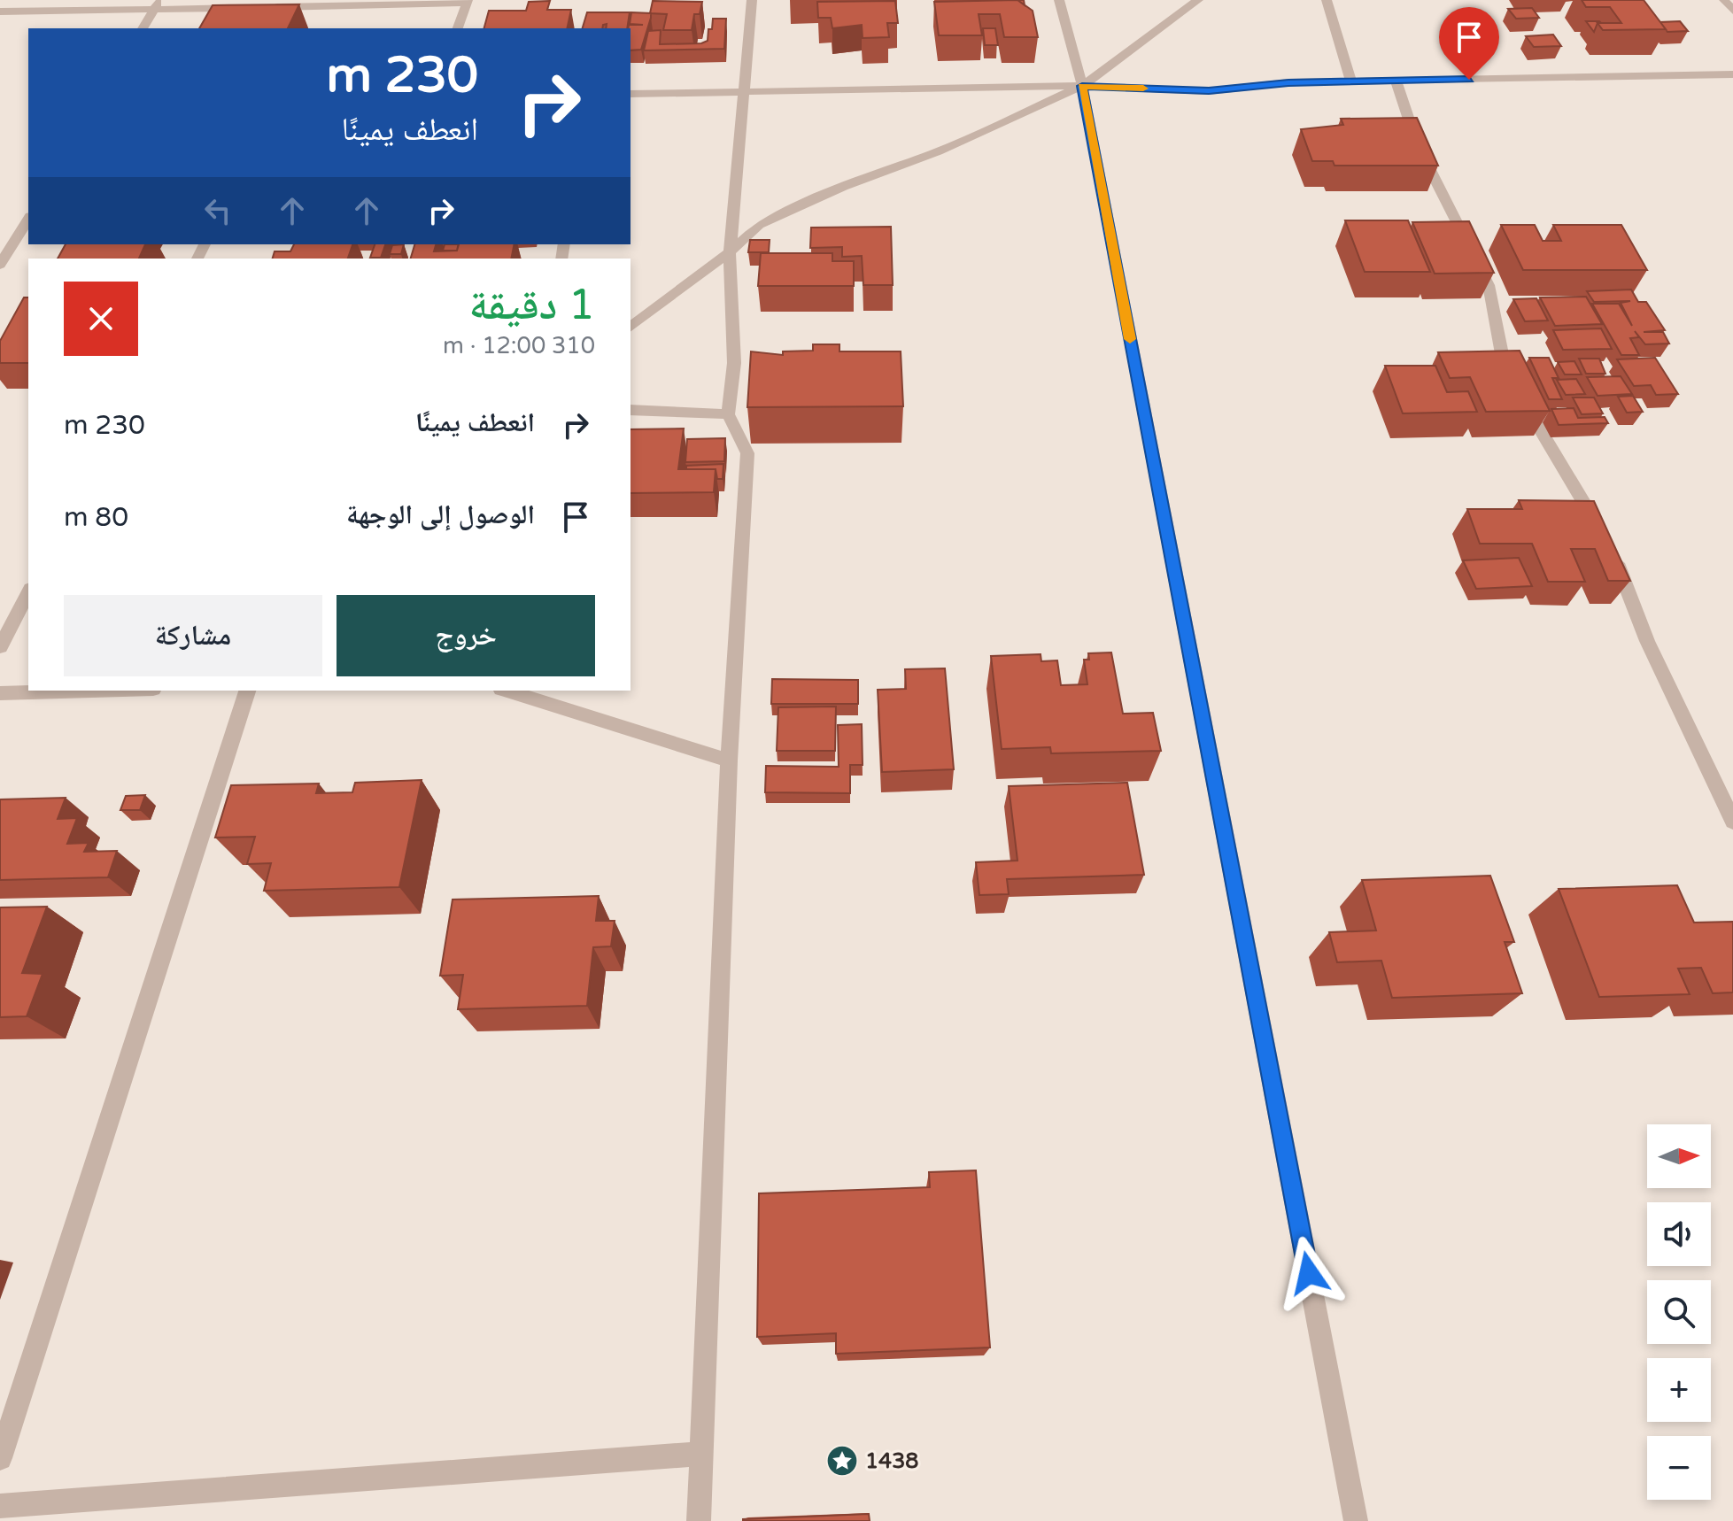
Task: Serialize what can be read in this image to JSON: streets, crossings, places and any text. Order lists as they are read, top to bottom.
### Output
{
  "places": {
    "place": ["1438"]
  },
  "north": "right",
  "page": {
    "turn": ["230 m", "انعطف يمينًا"],
    "heading": ["1 دقيقة", "310 m · 12:00"],
    "list": [
      {
        "name": "انعطف يمينًا",
        "value": "230 m"
      },
      {
        "name": "الوصول إلى الوجهة",
        "value": "80 m"
      }
    ],
    "buttons": ["خروج", "مشاركة"],
    "map_buttons": ["+", "−"]
  }
}
